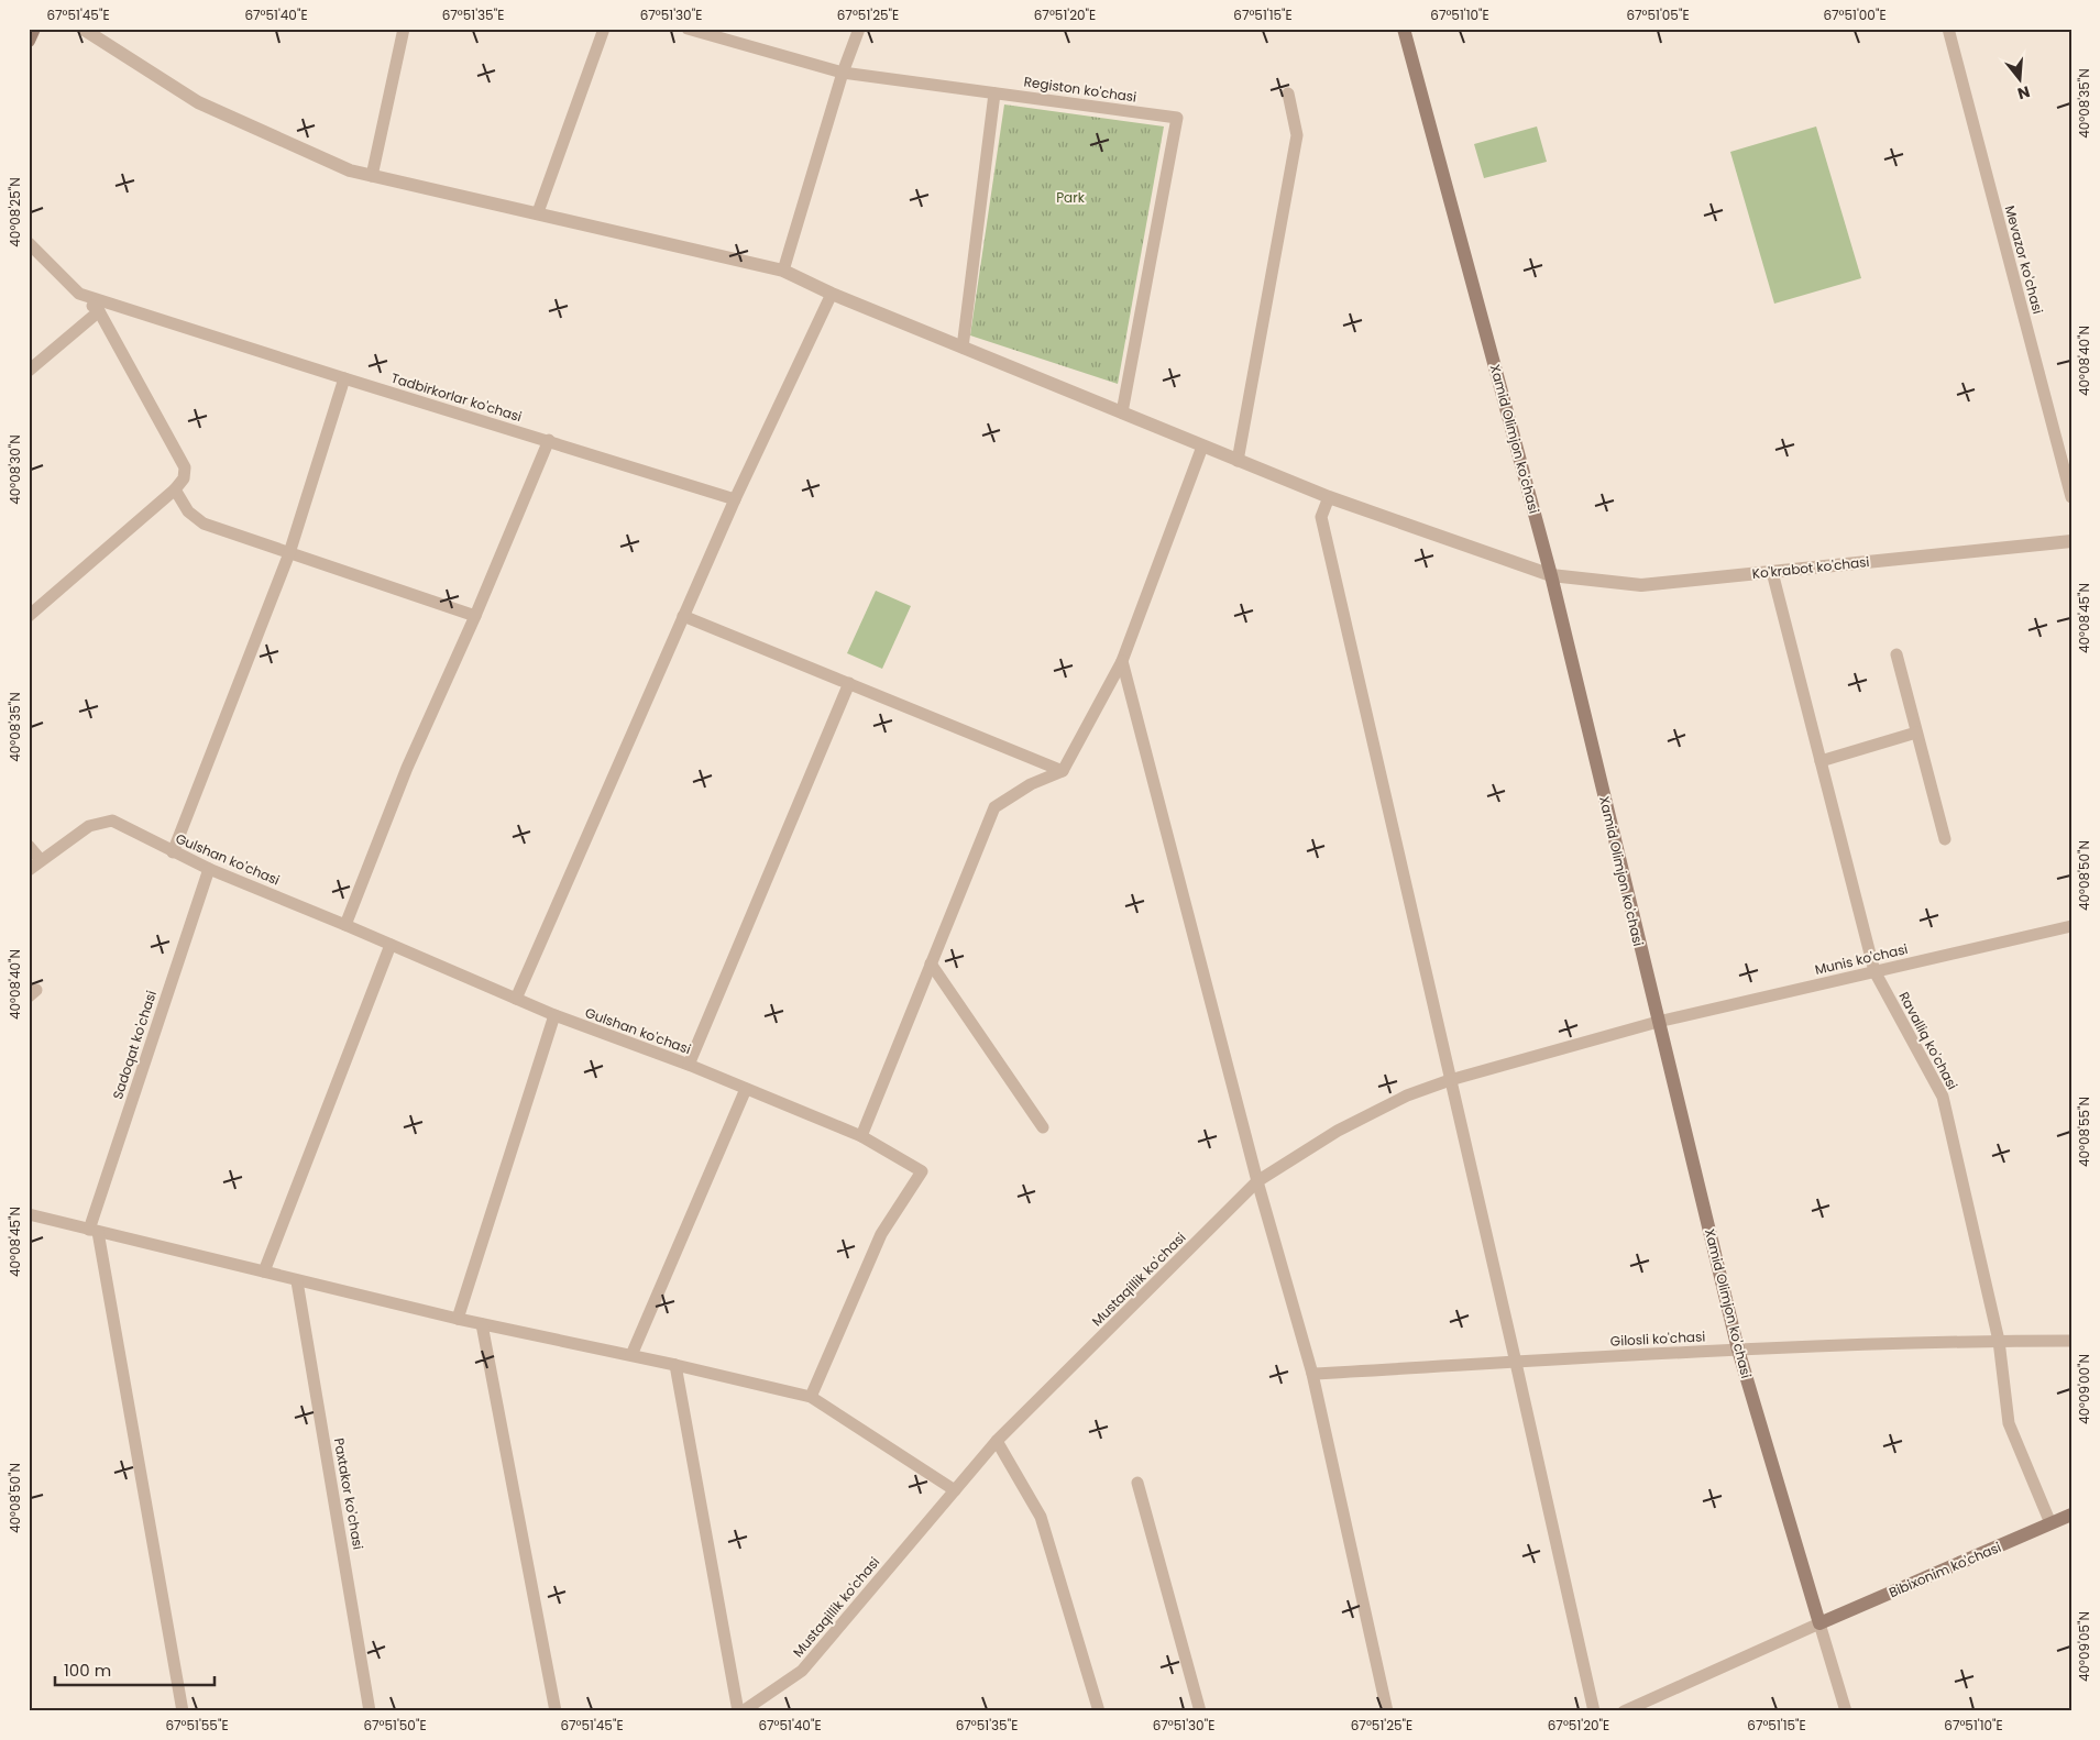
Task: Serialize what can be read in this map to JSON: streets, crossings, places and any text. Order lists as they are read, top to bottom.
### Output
{
  "streets": {
    "main road": ["Xamid Olimjon ko'chasi", "Bibixonim ko'chasi"],
    "street": [
      "Registon ko'chasi",
      "Mevazor ko'chasi",
      "Tadbirkorlar ko'chasi",
      "Ko'krabot ko'chasi",
      "Gulshan ko'chasi",
      "Munis ko'chasi",
      "Ravalliq ko'chasi",
      "Sadoqat ko'chasi",
      "Mustaqillik ko'chasi",
      "Gilosli ko'chasi",
      "Paxtakor ko'chasi"
    ]
  },
  "crossings": [
    ["Registon ko'chasi", "Ko'krabot ko'chasi"],
    ["Xamid Olimjon ko'chasi", "Ko'krabot ko'chasi"],
    ["Xamid Olimjon ko'chasi", "Munis ko'chasi"],
    ["Xamid Olimjon ko'chasi", "Mustaqillik ko'chasi"],
    ["Xamid Olimjon ko'chasi", "Gilosli ko'chasi"],
    ["Xamid Olimjon ko'chasi", "Bibixonim ko'chasi"],
    ["Ko'krabot ko'chasi", "Ravalliq ko'chasi"],
    ["Gulshan ko'chasi", "Sadoqat ko'chasi"],
    ["Munis ko'chasi", "Ravalliq ko'chasi"],
    ["Munis ko'chasi", "Mustaqillik ko'chasi"],
    ["Ravalliq ko'chasi", "Gilosli ko'chasi"],
    ["Ravalliq ko'chasi", "Bibixonim ko'chasi"]
  ],
  "parks": ["Park"],
  "scale_bar": "100 m",
  "north": "bottom",
  "coordinates": [
    "67°51'45\"E",
    "67°51'40\"E",
    "67°51'35\"E",
    "67°51'30\"E",
    "67°51'25\"E",
    "67°51'20\"E",
    "67°51'15\"E",
    "67°51'10\"E",
    "67°51'05\"E",
    "67°51'00\"E",
    "40°08'35\"N",
    "40°08'25\"N",
    "40°08'40\"N",
    "40°08'30\"N",
    "40°08'45\"N",
    "40°08'50\"N",
    "40°08'55\"N",
    "40°09'00\"N",
    "40°09'05\"N",
    "67°51'55\"E",
    "67°51'50\"E"
  ]
}
